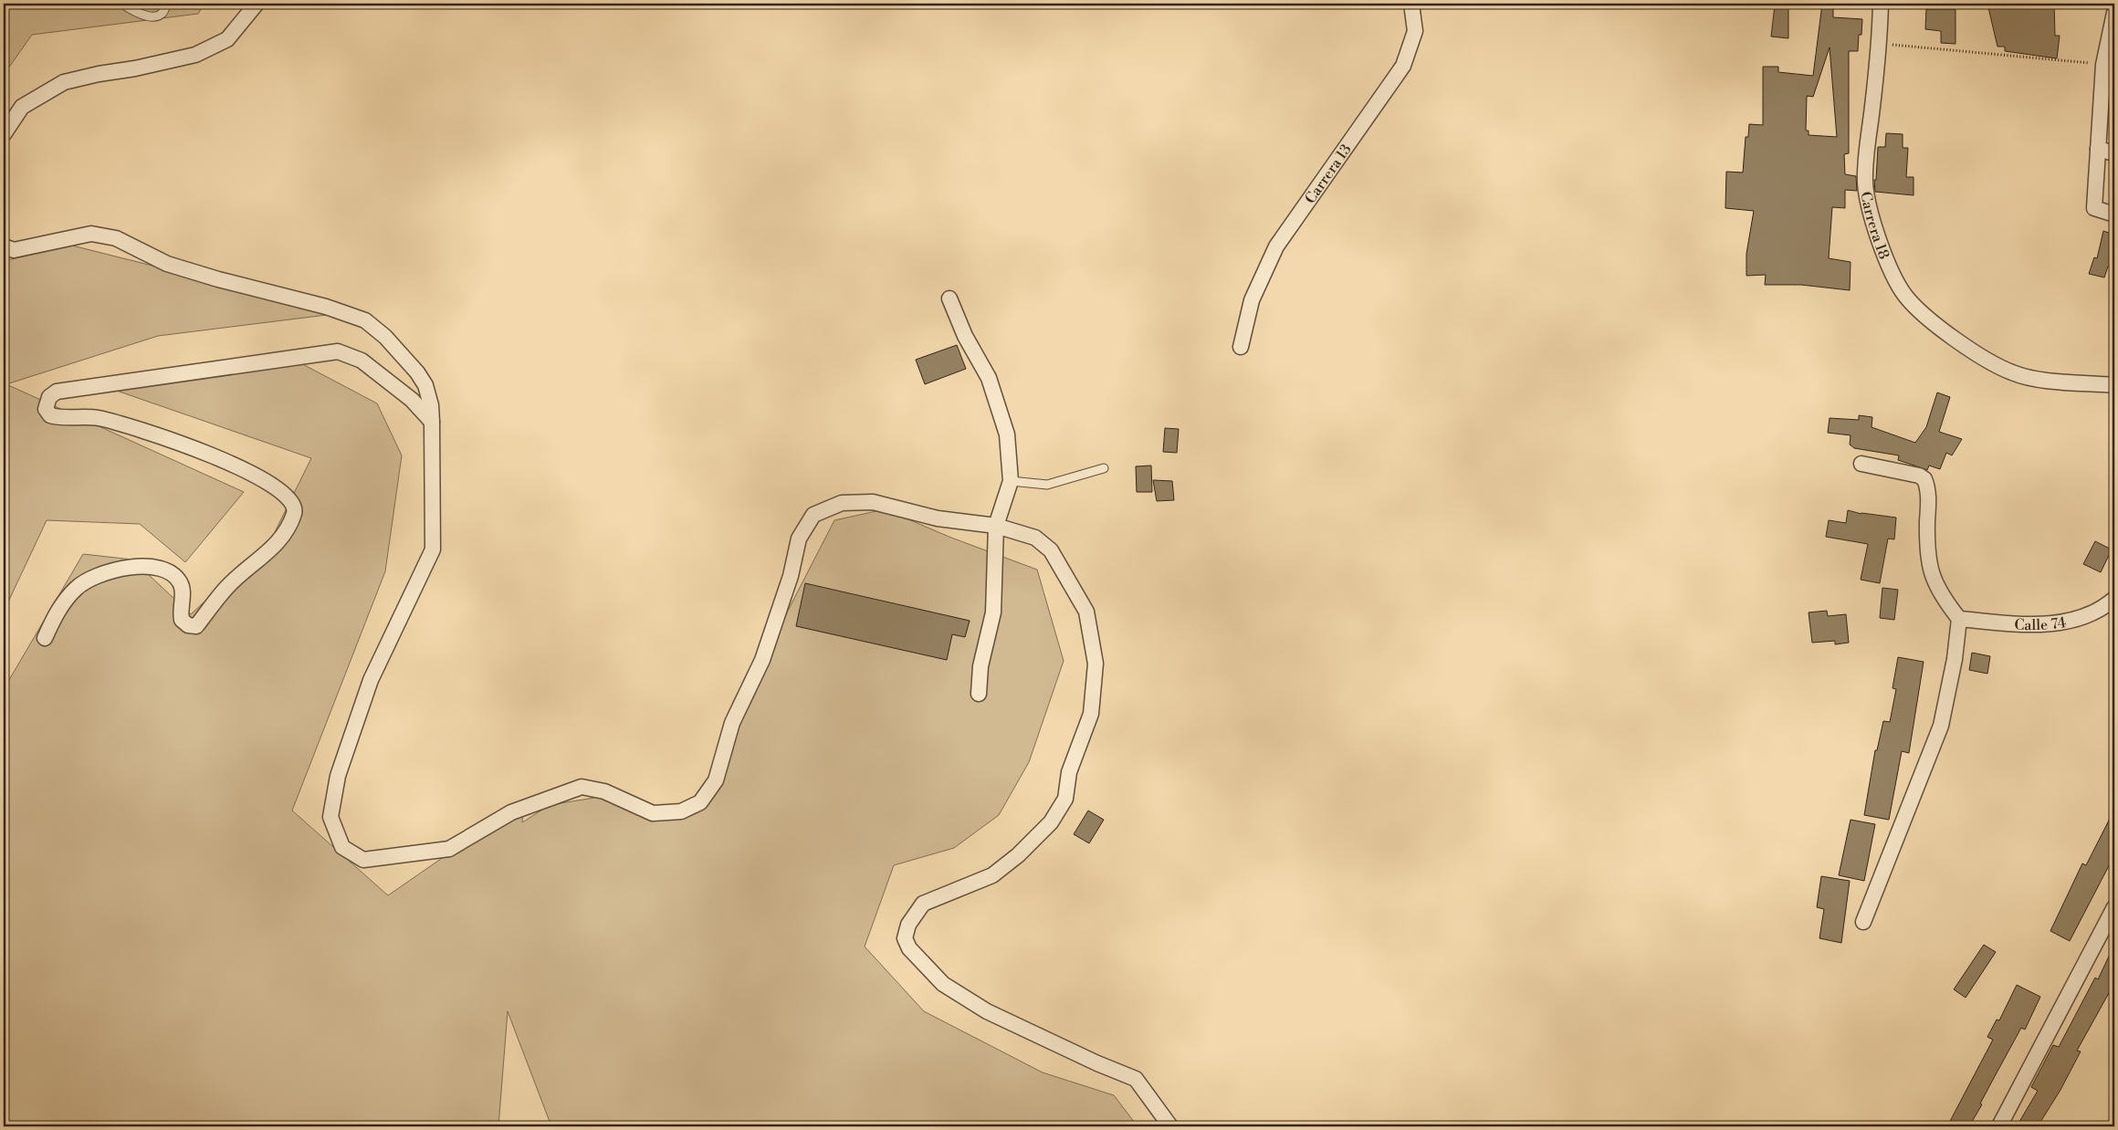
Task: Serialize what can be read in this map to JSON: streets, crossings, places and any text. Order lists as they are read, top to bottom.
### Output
{
  "streets": {
    "street": ["Carrera 13", "Carrera 18", "Calle 74"]
  }
}
